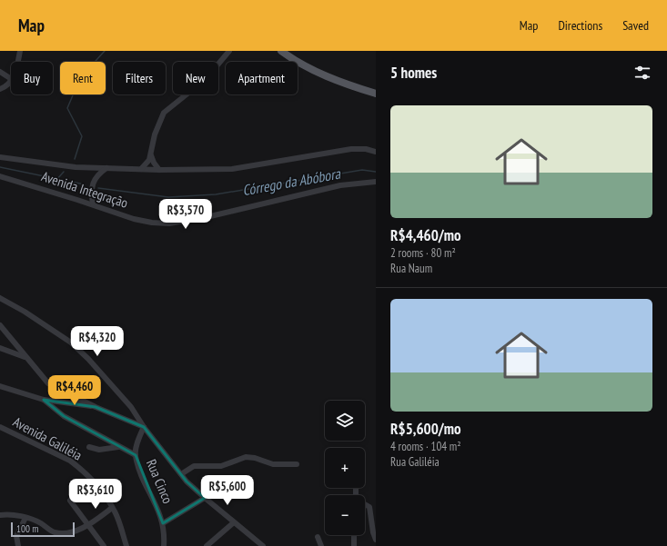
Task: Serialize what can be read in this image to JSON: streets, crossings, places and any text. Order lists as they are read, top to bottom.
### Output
{
  "streets": {
    "street": ["Avenida Integração", "Avenida Galiléia", "Rua Cinco"]
  },
  "water": ["Córrego da Abóbora"],
  "scale_bar": "100 m",
  "page": {
    "header": "Map",
    "nav": ["Map", "Directions", "Saved"],
    "heading": "5 homes",
    "chip": [
      "Buy",
      "Rent",
      "Filters",
      "New",
      "Apartment"
    ],
    "list": [
      {
        "name": "R$4,460/mo",
        "note": "2 rooms · 80 m² · Rua Naum"
      },
      {
        "name": "R$5,600/mo",
        "note": "4 rooms · 104 m² · Rua Galiléia"
      }
    ],
    "price": [
      "R$3,570",
      "R$4,320",
      "R$4,460",
      "R$5,600",
      "R$3,610"
    ],
    "map_buttons": ["+", "−"],
    "scale": "100 m"
  }
}
